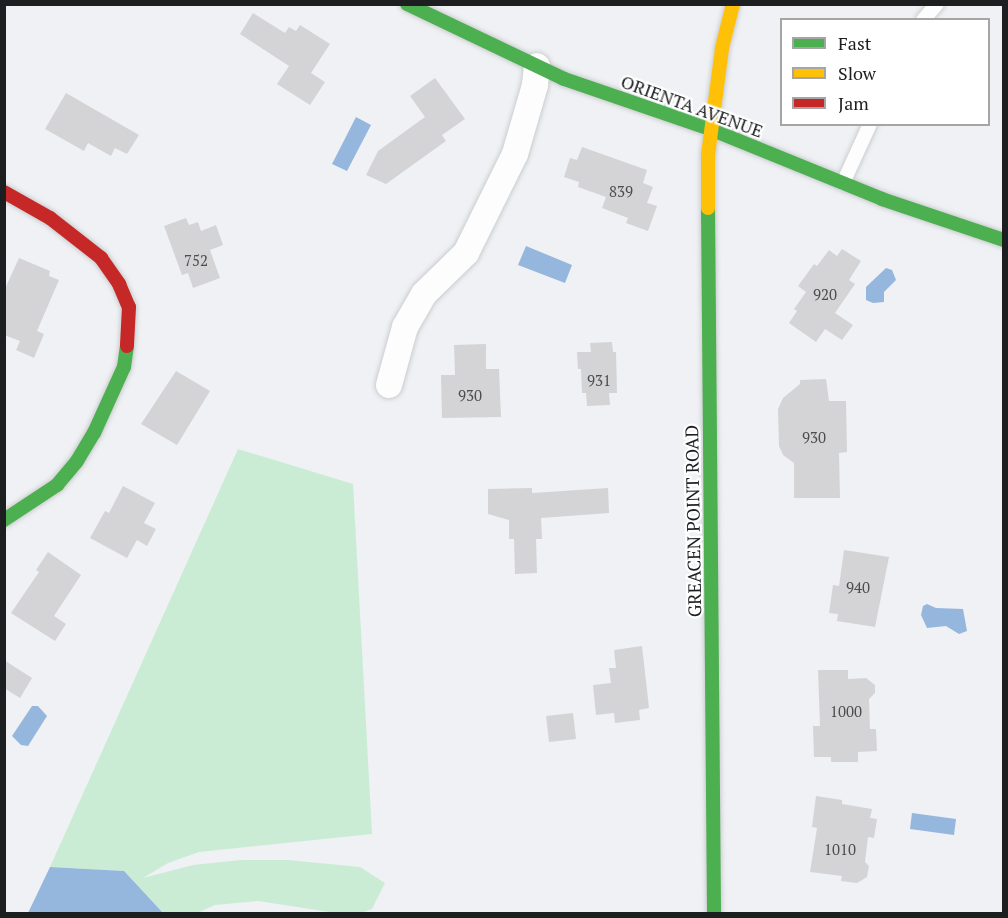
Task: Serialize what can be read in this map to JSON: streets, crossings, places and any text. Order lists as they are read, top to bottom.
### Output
{
  "streets": {
    "street": ["ORIENTA AVENUE", "GREACEN POINT ROAD"]
  },
  "crossings": [
    ["ORIENTA AVENUE", "GREACEN POINT ROAD"]
  ],
  "house_numbers": [
    "839",
    "752",
    "920",
    "931",
    "930",
    "930",
    "940",
    "1000",
    "1010"
  ],
  "legend": ["Fast", "Slow", "Jam"]
}
